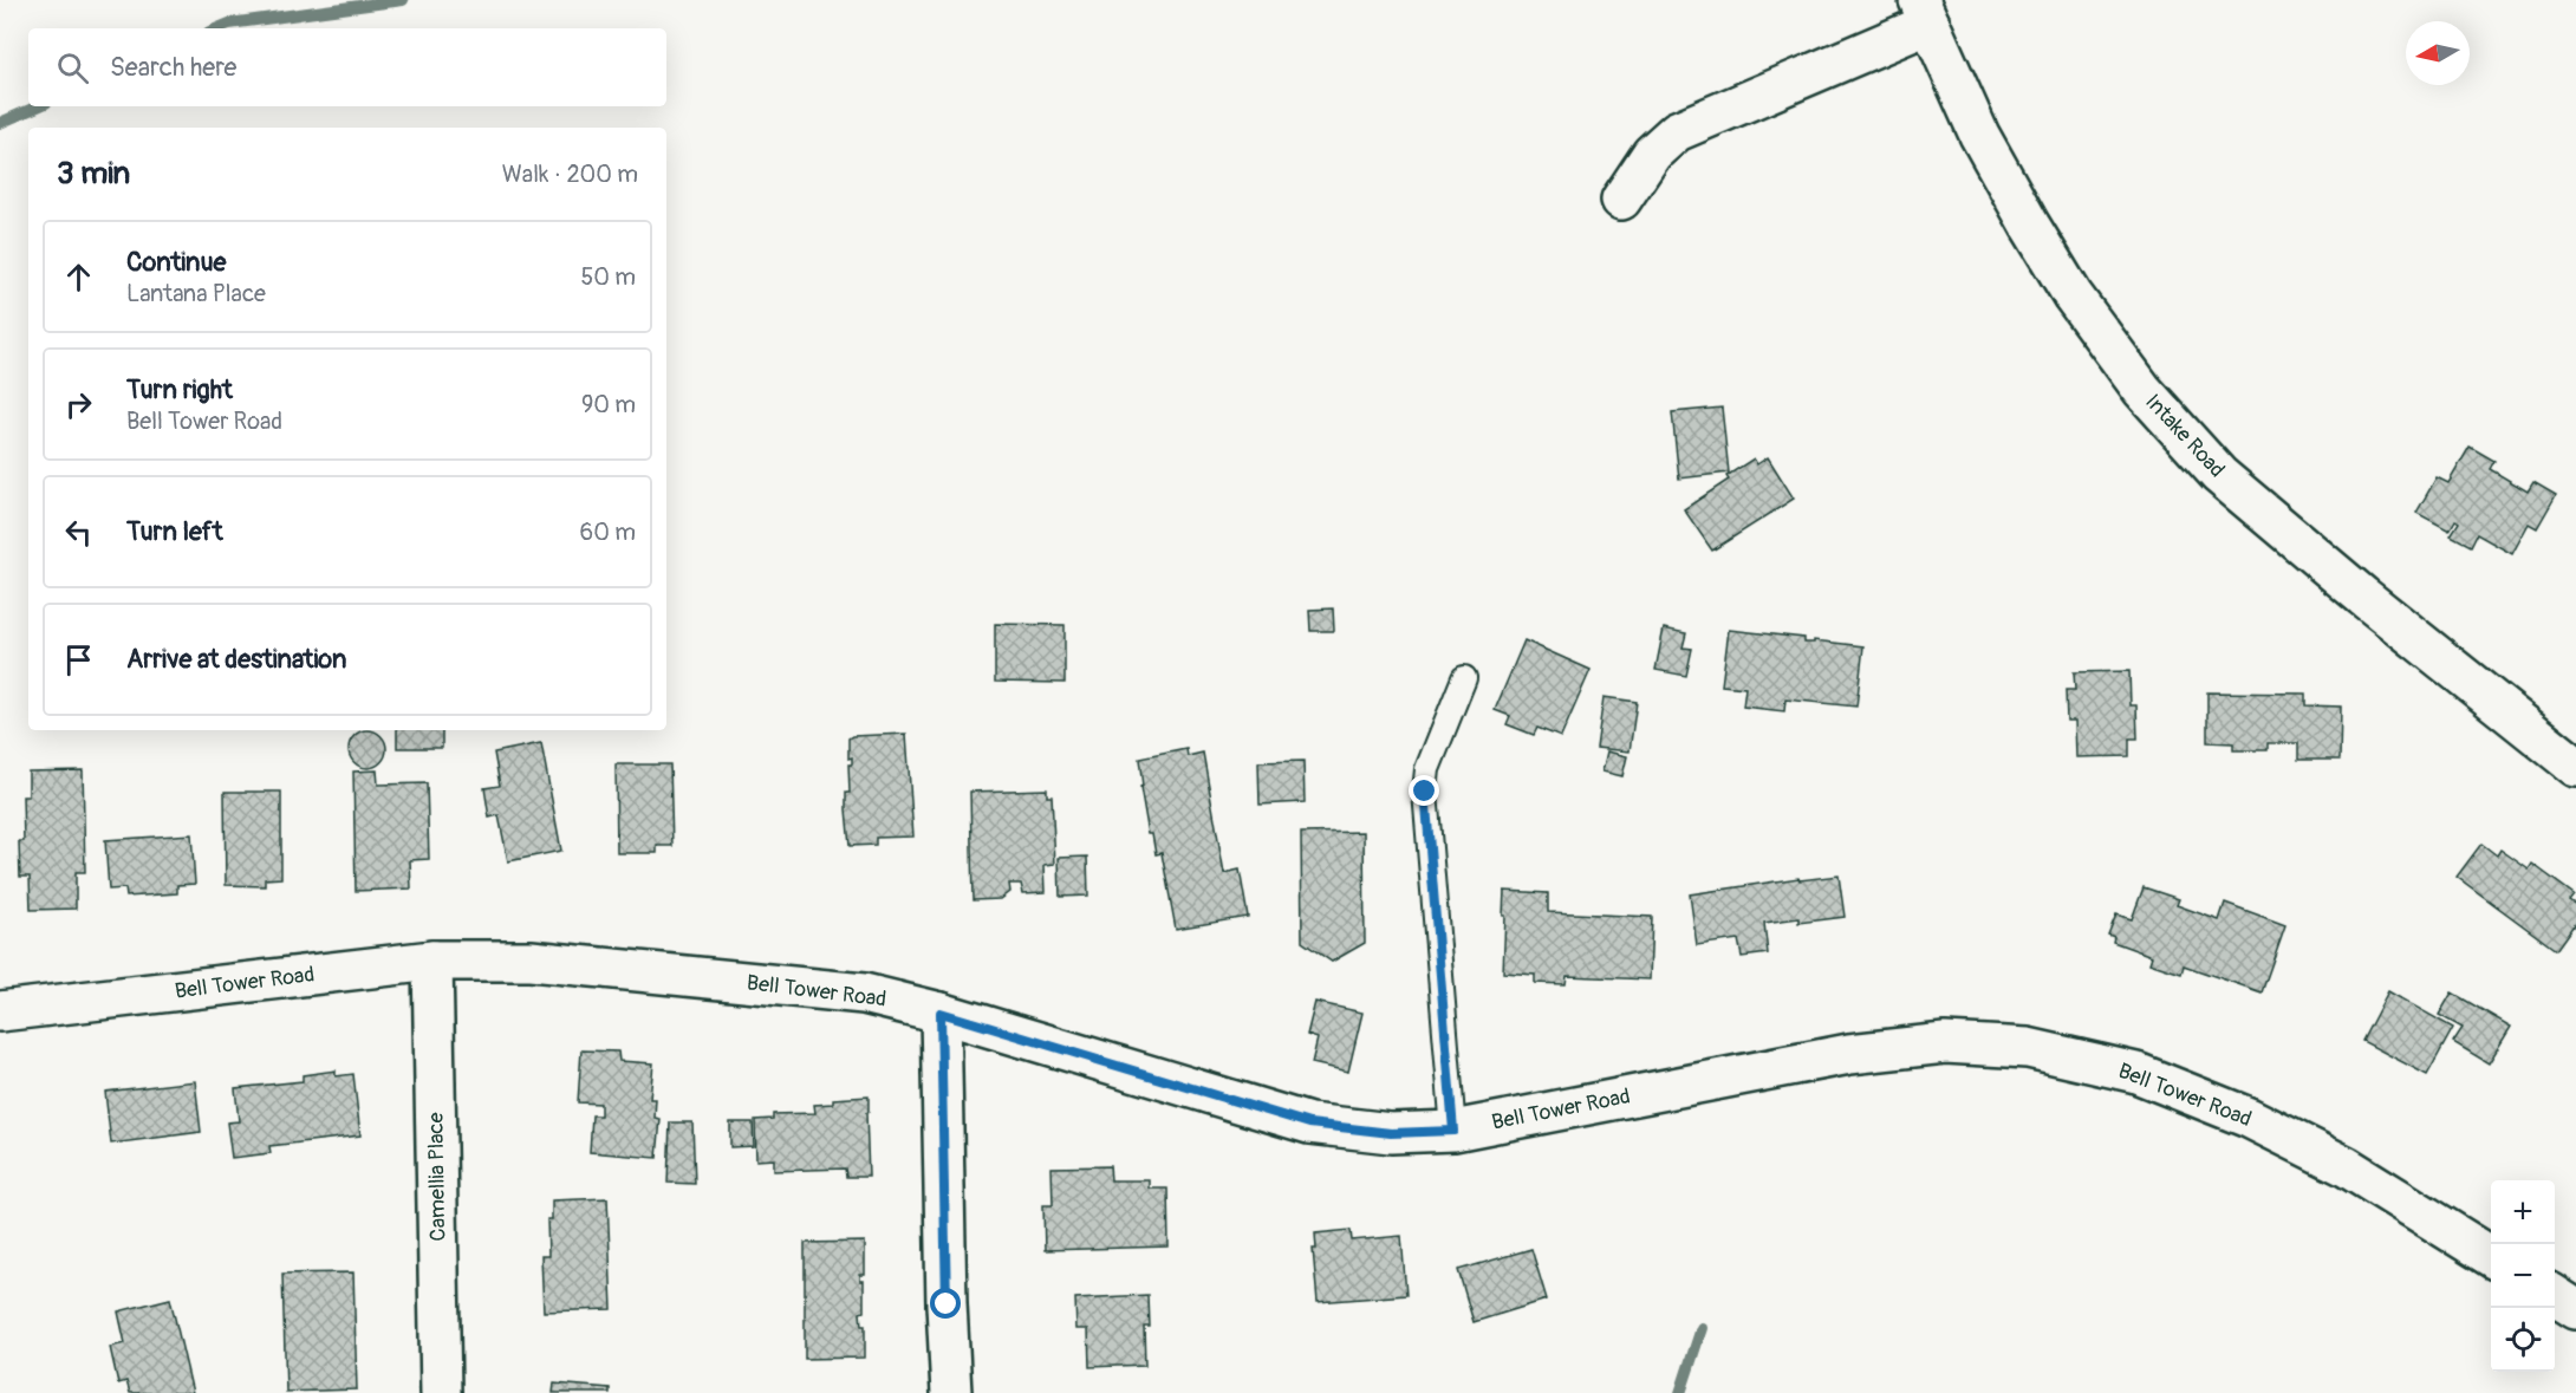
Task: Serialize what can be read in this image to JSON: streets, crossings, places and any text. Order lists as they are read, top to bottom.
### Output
{
  "streets": {
    "street": ["Intake Road", "Bell Tower Road", "Camellia Place"]
  },
  "crossings": [
    ["Bell Tower Road", "Camellia Place"]
  ],
  "north": "left",
  "page": {
    "search": "Search here",
    "heading": ["3 min", "Walk · 200 m"],
    "list": [
      ["Continue", "Lantana Place", "50 m"],
      ["Turn right", "Bell Tower Road", "90 m"],
      ["Turn left", "60 m"],
      "Arrive at destination"
    ],
    "map_buttons": ["+", "−"]
  }
}
